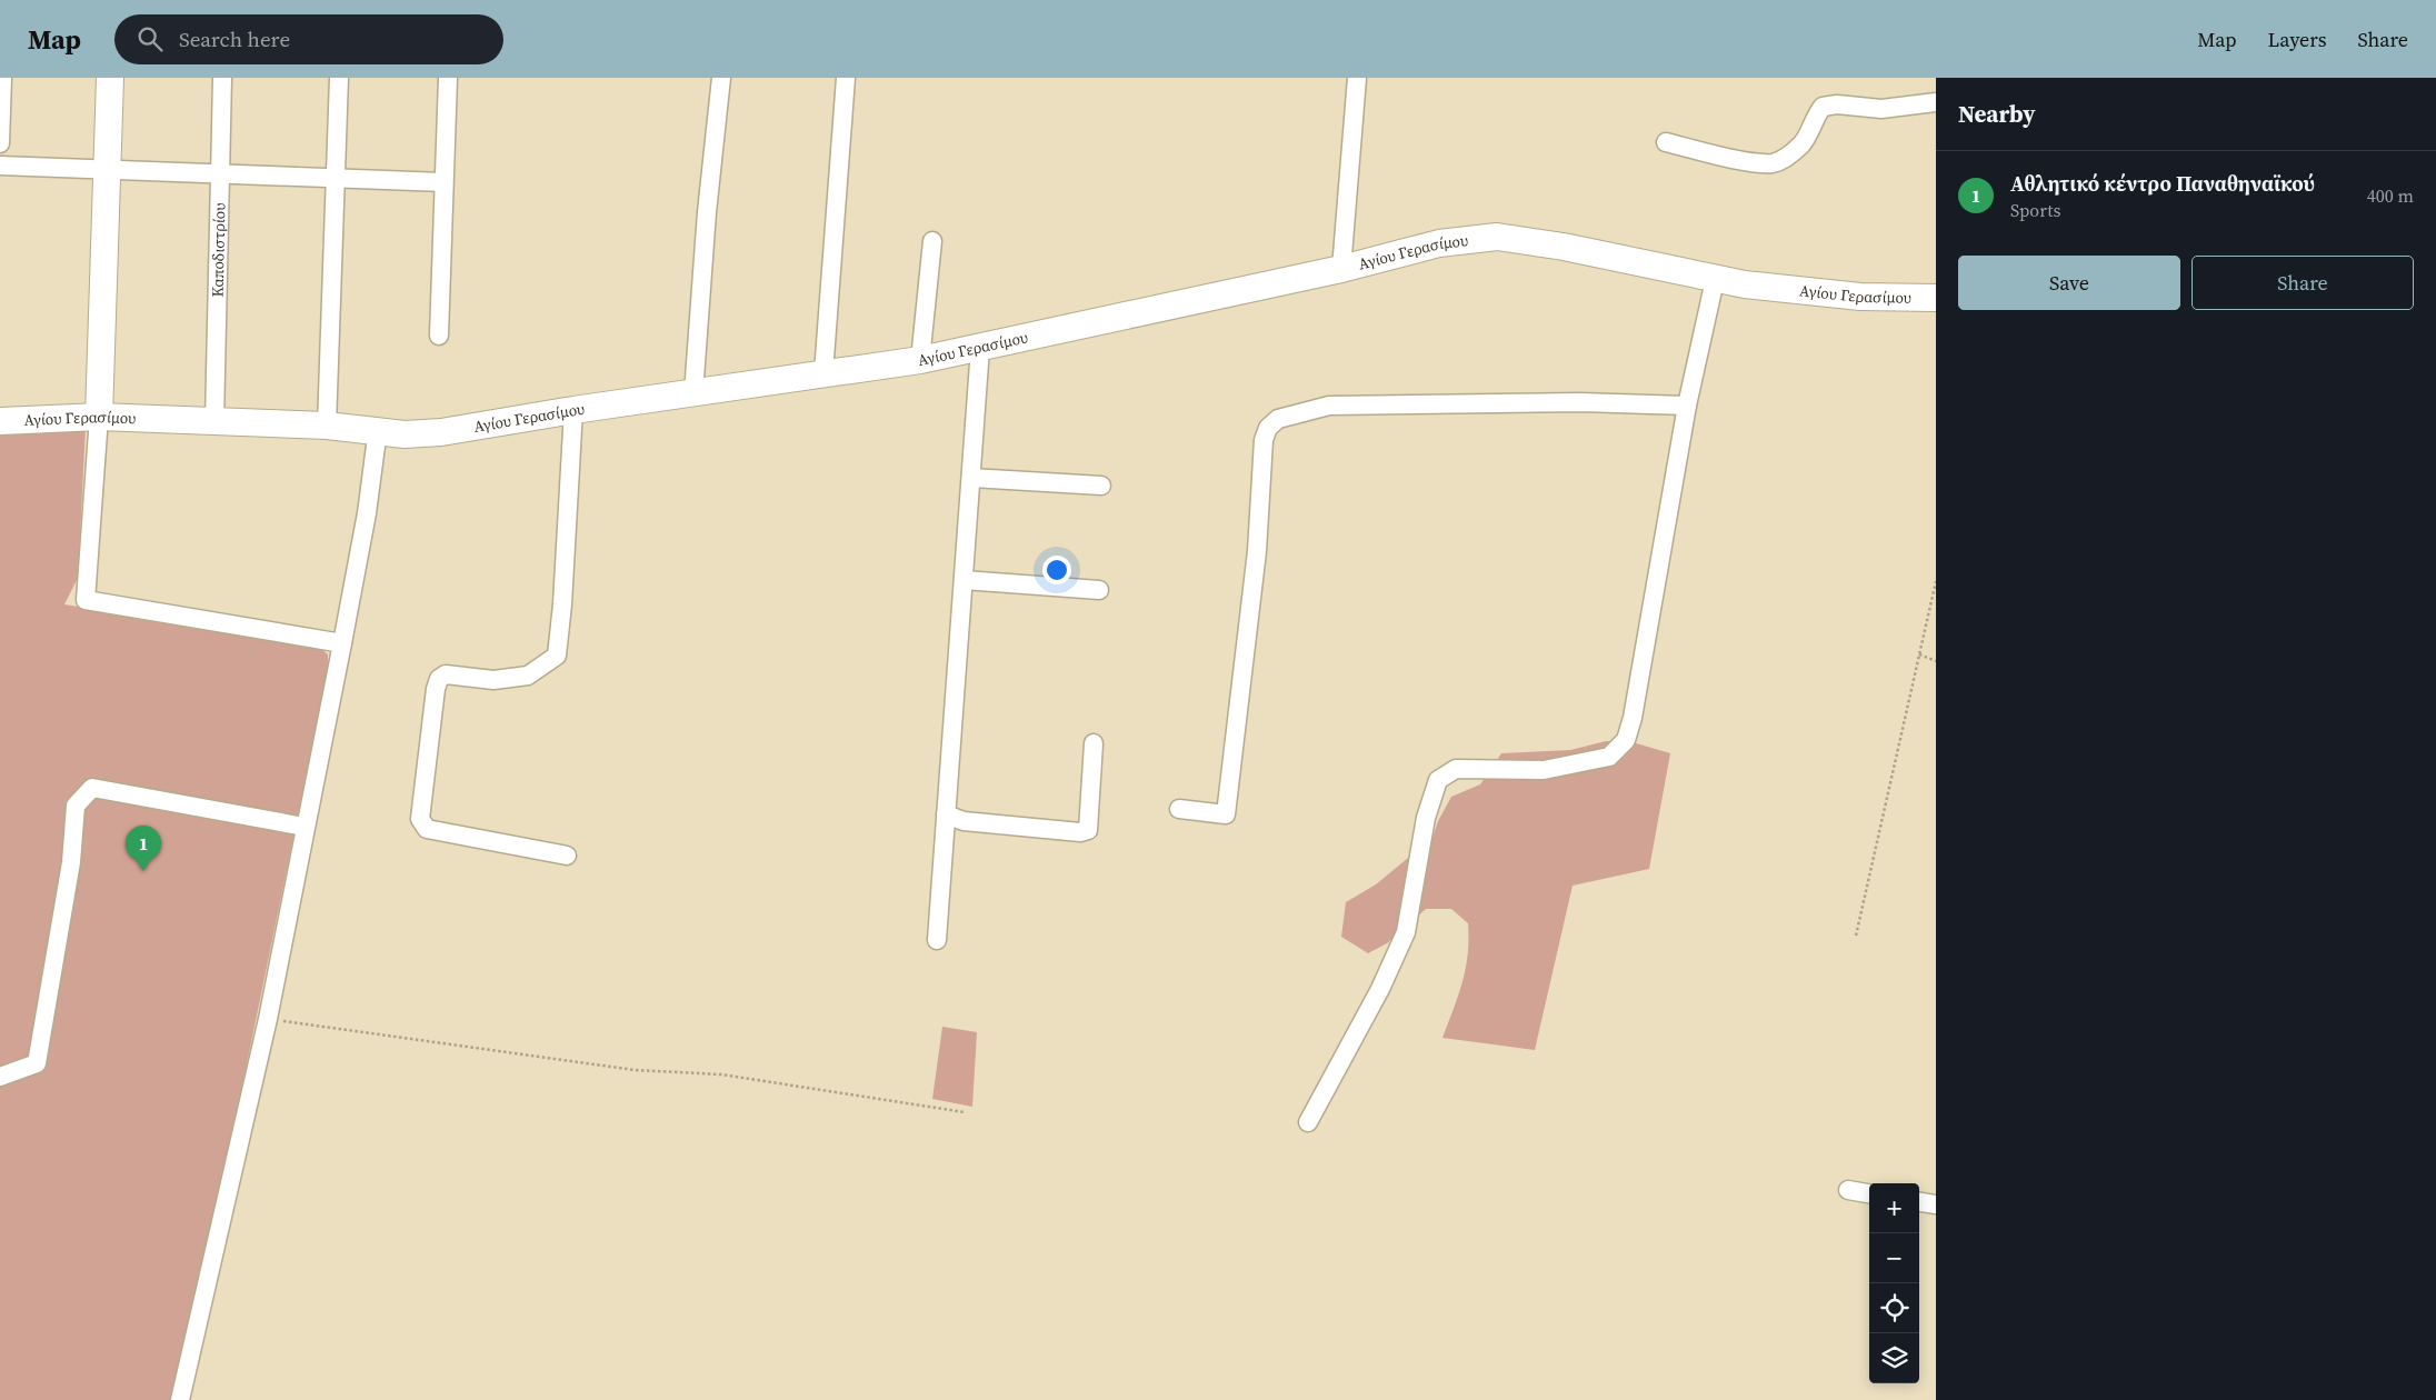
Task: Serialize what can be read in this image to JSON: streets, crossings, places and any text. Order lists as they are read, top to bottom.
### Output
{
  "streets": {
    "street": ["Καποδιστρίου", "Αγίου Γερασίμου"]
  },
  "crossings": [
    ["Καποδιστρίου", "Αγίου Γερασίμου"]
  ],
  "page": {
    "header": "Map",
    "search": "Search here",
    "nav": ["Map", "Layers", "Share"],
    "heading": "Nearby",
    "list": [
      {
        "mark": "1",
        "name": "Αθλητικό κέντρο Παναθηναϊκού",
        "note": "Sports",
        "value": "400 m"
      }
    ],
    "buttons": ["Save", "Share"],
    "pins": "1",
    "map_buttons": ["+", "−"]
  }
}
